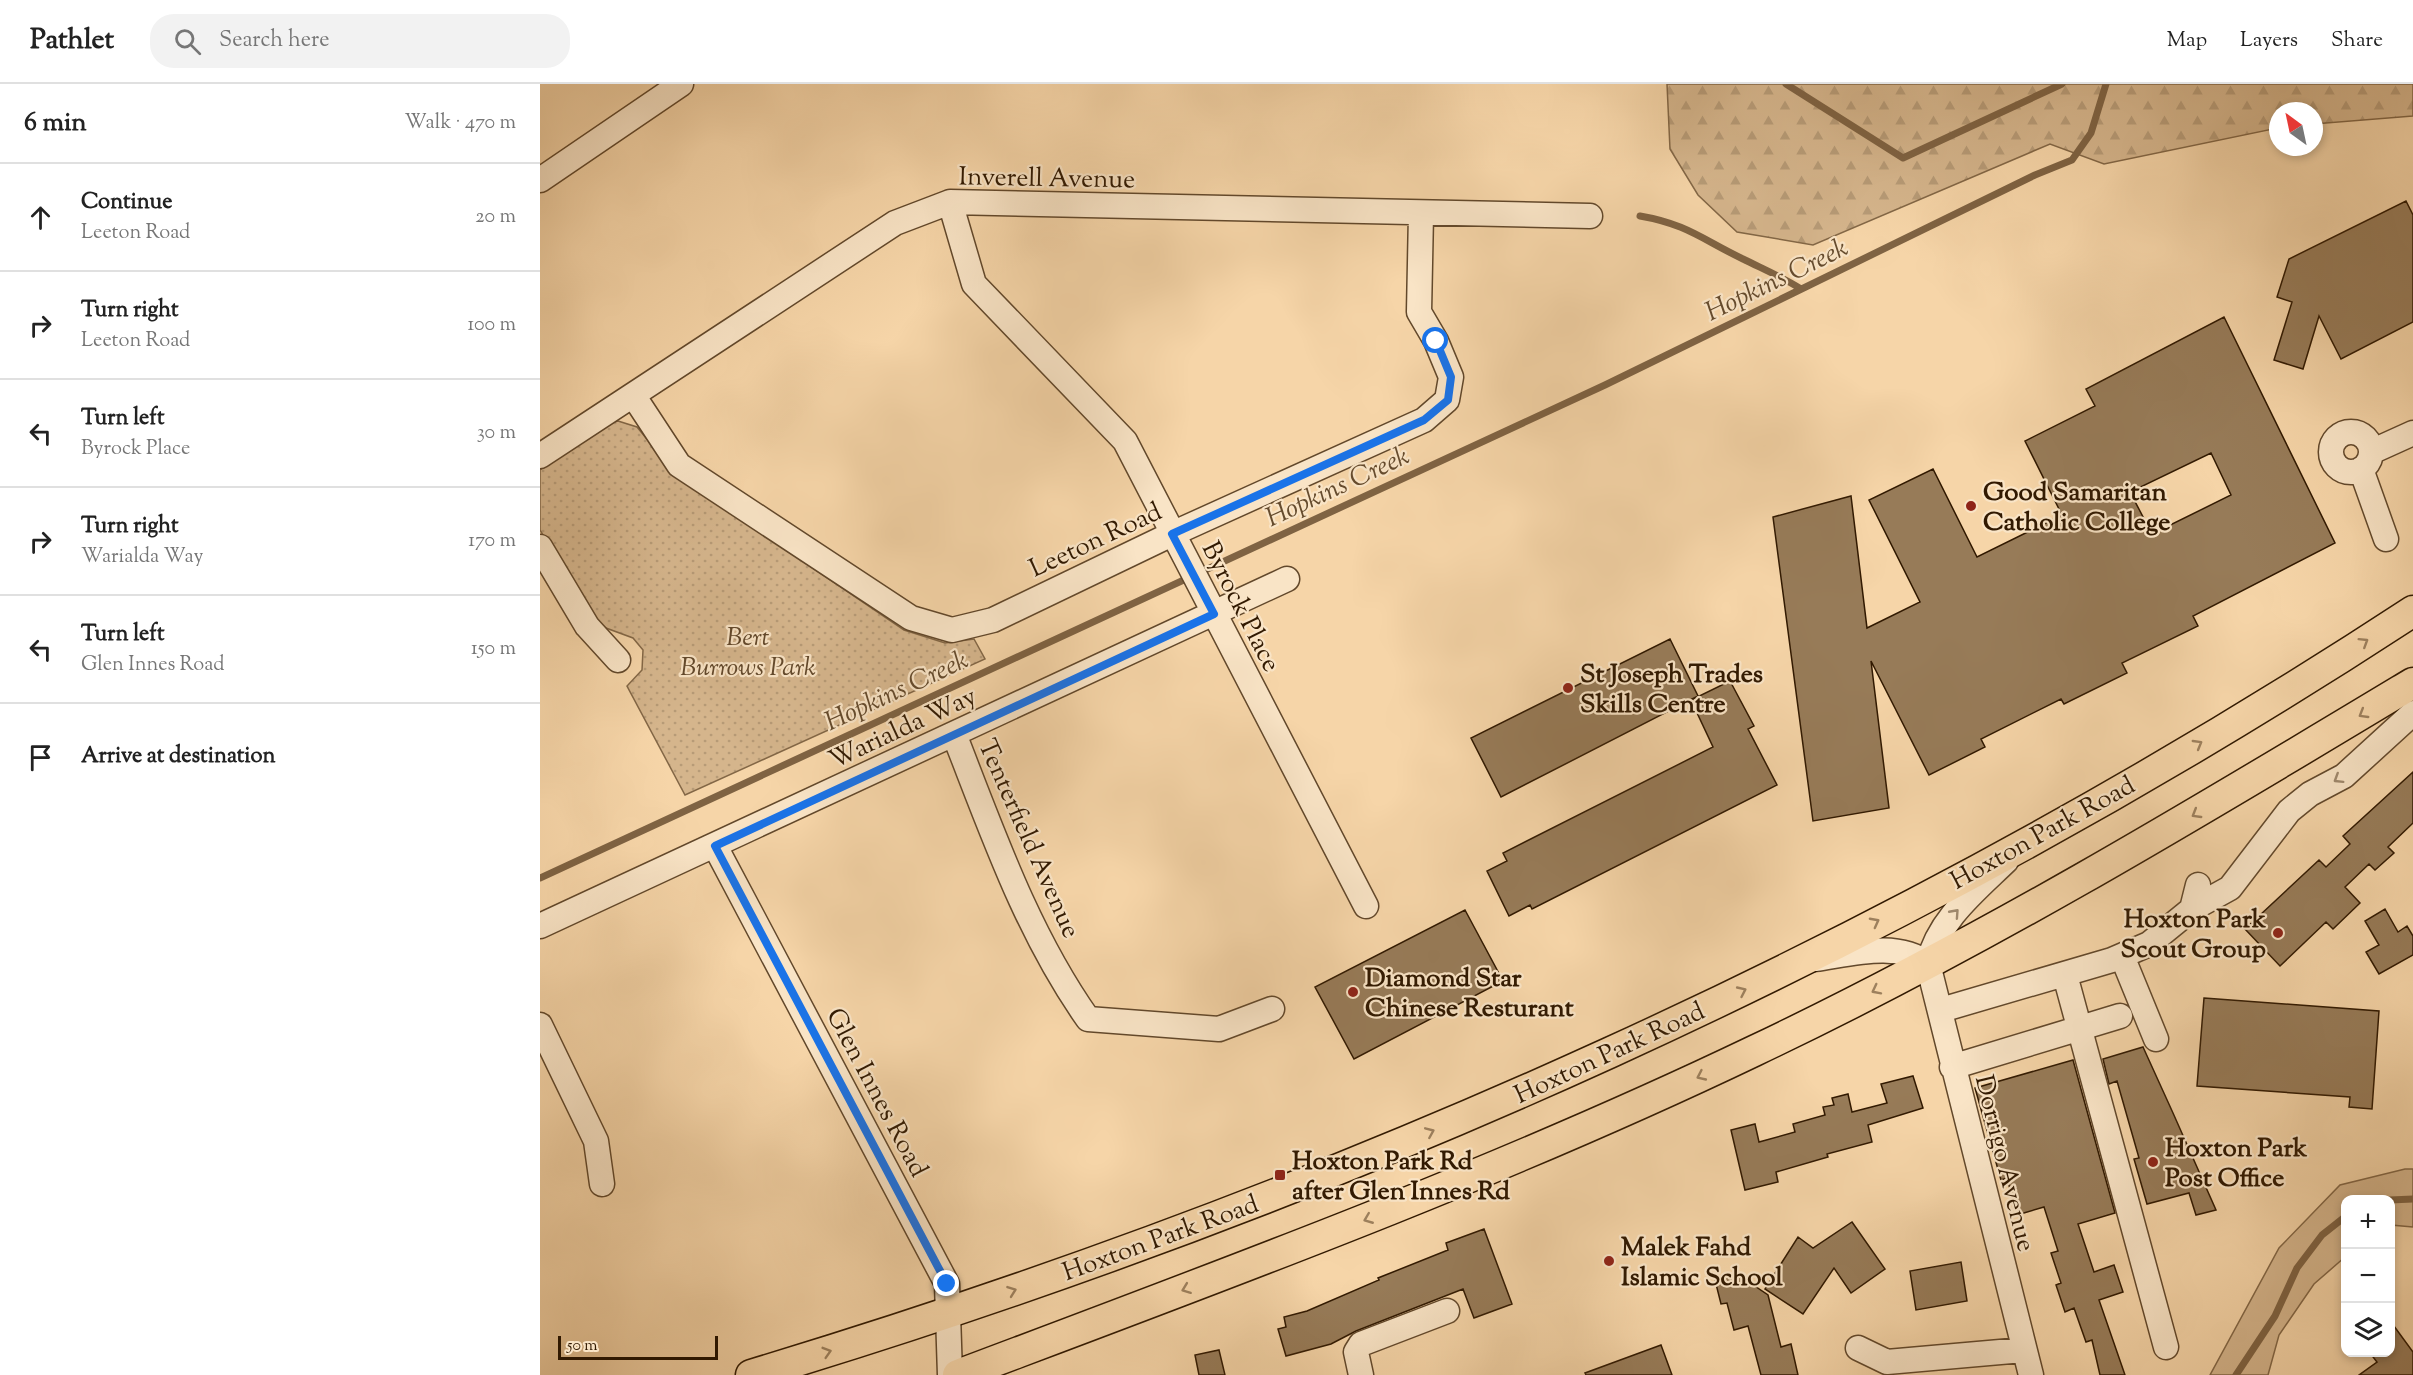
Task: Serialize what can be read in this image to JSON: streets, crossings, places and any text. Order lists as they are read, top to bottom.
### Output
{
  "streets": {
    "main road": ["Hoxton Park Road"],
    "street": [
      "Inverell Avenue",
      "Leeton Road",
      "Byrock Place",
      "Warialda Way",
      "Tenterfield Avenue",
      "Glen Innes Road",
      "Dorrigo Avenue"
    ]
  },
  "crossings": [
    ["Inverell Avenue", "Leeton Road"],
    ["Inverell Avenue", "Byrock Place"],
    ["Leeton Road", "Byrock Place"],
    ["Byrock Place", "Warialda Way"],
    ["Warialda Way", "Tenterfield Avenue"],
    ["Warialda Way", "Glen Innes Road"],
    ["Hoxton Park Road", "Glen Innes Road"]
  ],
  "water": ["Hopkins Creek"],
  "parks": ["Bert Burrows Park"],
  "places": {
    "other": [
      "Good Samaritan Catholic College",
      "St Joseph Trades Skills Centre",
      "Hoxton Park Scout Group",
      "Diamond Star Chinese Resturant",
      "Hoxton Park Post Office",
      "Malek Fahd Islamic School"
    ],
    "transit": ["Hoxton Park Rd after Glen Innes Rd"]
  },
  "scale_bar": "50 m",
  "north": "top left",
  "page": {
    "header": "Pathlet",
    "search": "Search here",
    "nav": ["Map", "Layers", "Share"],
    "heading": ["6 min", "Walk · 470 m"],
    "list": [
      ["Continue", "Leeton Road", "20 m"],
      ["Turn right", "Leeton Road", "100 m"],
      ["Turn left", "Byrock Place", "30 m"],
      ["Turn right", "Warialda Way", "170 m"],
      ["Turn left", "Glen Innes Road", "150 m"],
      "Arrive at destination"
    ],
    "map_buttons": ["+", "−"],
    "scale": "50 m"
  }
}
